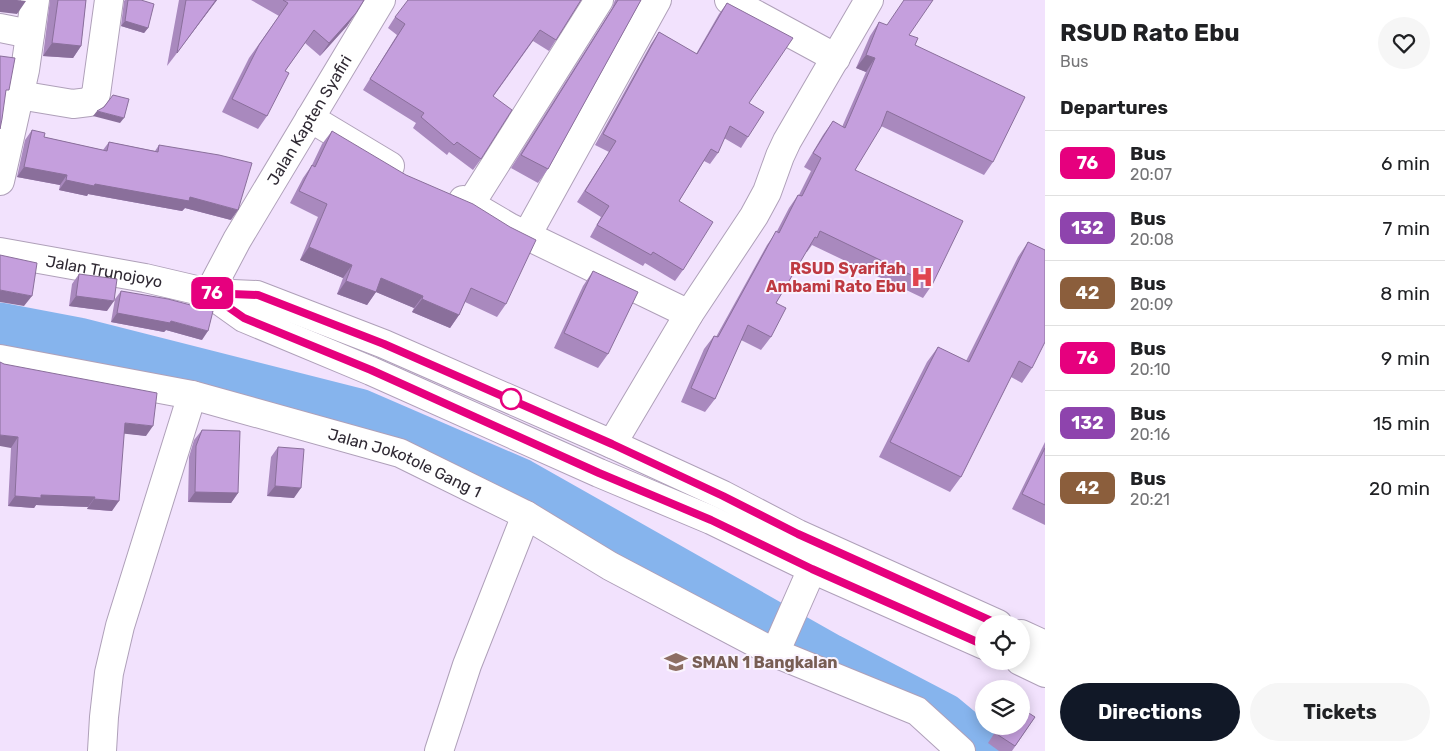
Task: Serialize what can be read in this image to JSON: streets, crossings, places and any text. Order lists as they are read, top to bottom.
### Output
{
  "streets": {
    "main road": ["Jalan Kapten Syafiri", "Jalan Trunojoyo", "Jalan Jokotole Gang 1"]
  },
  "crossings": [
    ["Jalan Kapten Syafiri", "Jalan Trunojoyo"]
  ],
  "places": {
    "hospital": ["RSUD Syarifah Ambami Rato Ebu"],
    "school or university": ["SMAN 1 Bangkalan"]
  },
  "lines": ["bus line 76"],
  "page": {
    "on_map": "76",
    "heading": [
      ["RSUD Rato Ebu", "Bus"],
      "Departures"
    ],
    "list": [
      {
        "mark": "76",
        "name": "Bus",
        "note": "20:07",
        "value": "6 min"
      },
      {
        "mark": "132",
        "name": "Bus",
        "note": "20:08",
        "value": "7 min"
      },
      {
        "mark": "42",
        "name": "Bus",
        "note": "20:09",
        "value": "8 min"
      },
      {
        "mark": "76",
        "name": "Bus",
        "note": "20:10",
        "value": "9 min"
      },
      {
        "mark": "132",
        "name": "Bus",
        "note": "20:16",
        "value": "15 min"
      },
      {
        "mark": "42",
        "name": "Bus",
        "note": "20:21",
        "value": "20 min"
      }
    ],
    "buttons": ["Directions", "Tickets"]
  }
}
